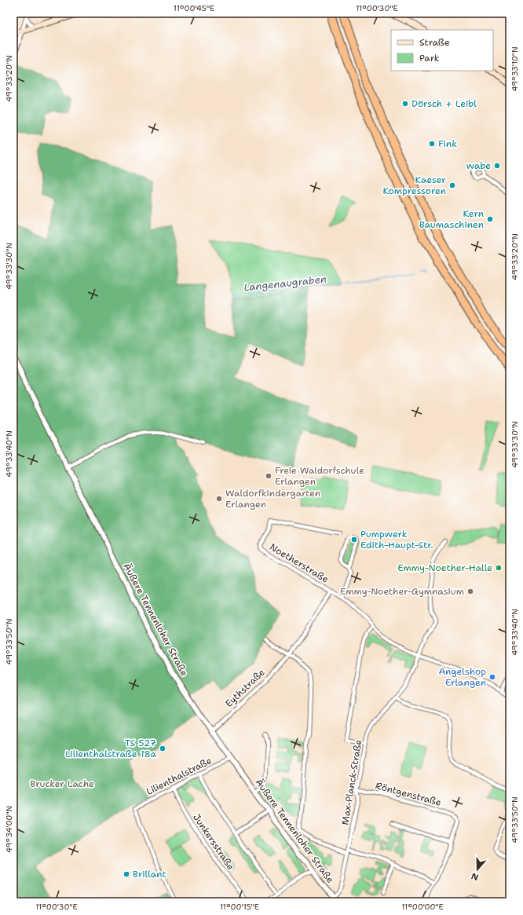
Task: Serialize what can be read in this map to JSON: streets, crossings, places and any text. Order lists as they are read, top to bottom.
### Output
{
  "streets": {
    "street": [
      "Noetherstraße",
      "Äußere Tennenloher Straße",
      "Eythstraße",
      "Lilienthalstraße",
      "Max-Planck-Straße",
      "Röntgenstraße",
      "Junkersstraße"
    ]
  },
  "crossings": [
    ["Noetherstraße", "Eythstraße"],
    ["Noetherstraße", "Max-Planck-Straße"],
    ["Äußere Tennenloher Straße", "Eythstraße"],
    ["Äußere Tennenloher Straße", "Lilienthalstraße"],
    ["Äußere Tennenloher Straße", "Max-Planck-Straße"],
    ["Lilienthalstraße", "Junkersstraße"],
    ["Max-Planck-Straße", "Röntgenstraße"]
  ],
  "water": ["Langenaugraben"],
  "parks": ["Brucker Lache"],
  "places": [
    "Dörsch + Leibl",
    "Fink",
    "wabe",
    "Kaeser Kompressoren",
    "Kern Baumaschinen",
    "Freie Waldorfschule Erlangen",
    "Waldorfkindergarten Erlangen",
    "Pumpwerk Edith-Haupt-Str.",
    "Emmy-Noether-Halle",
    "Emmy-Noether-Gymnasium",
    "Angelshop Erlangen",
    "TS 527 Lilienthalstraße 18a",
    "Brillant"
  ],
  "legend": ["Straße", "Park"],
  "north": "bottom",
  "coordinates": [
    "11°00'45\"E",
    "11°00'30\"E",
    "49°33'10\"N",
    "49°33'20\"N",
    "49°33'30\"N",
    "49°33'40\"N",
    "49°33'50\"N",
    "49°34'00\"N",
    "11°00'15\"E",
    "11°00'00\"E"
  ]
}
